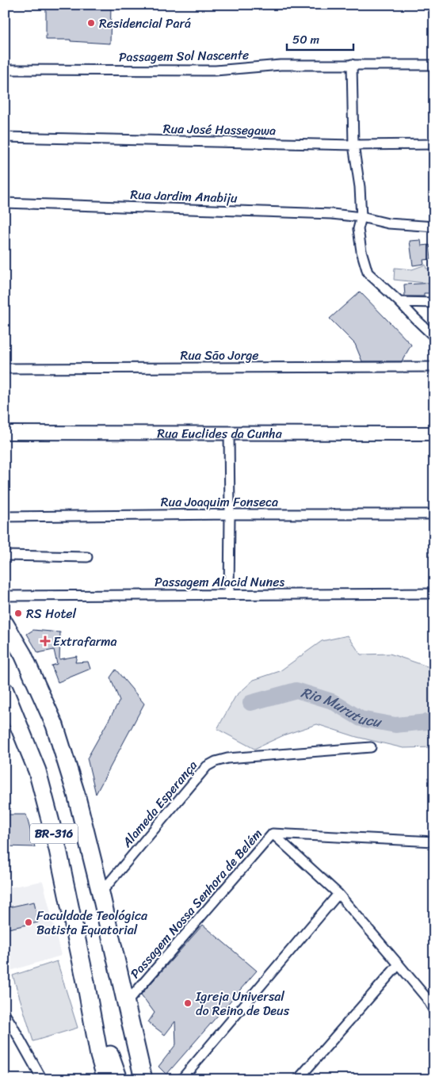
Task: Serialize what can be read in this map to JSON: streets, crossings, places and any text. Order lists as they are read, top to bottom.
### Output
{
  "streets": {
    "highway": ["BR-316"],
    "street": [
      "Passagem Sol Nascente",
      "Rua José Hassegawa",
      "Rua Jardim Anabiju",
      "Rua São Jorge",
      "Rua Euclides da Cunha",
      "Rua Joaquim Fonseca",
      "Passagem Alacid Nunes",
      "Alameda Esperança",
      "Passagem Nossa Senhora de Belém"
    ]
  },
  "crossings": [
    ["Alameda Esperança", "BR-316"],
    ["BR-316", "Passagem Nossa Senhora de Belém"]
  ],
  "water": ["Rio Murutucu"],
  "places": {
    "other": [
      "Residencial Pará",
      "RS Hotel",
      "Faculdade Teológica Batista Equatorial",
      "Igreja Universal do Reino de Deus"
    ],
    "health": ["Extrafarma"]
  },
  "scale_bar": "50 m"
}
